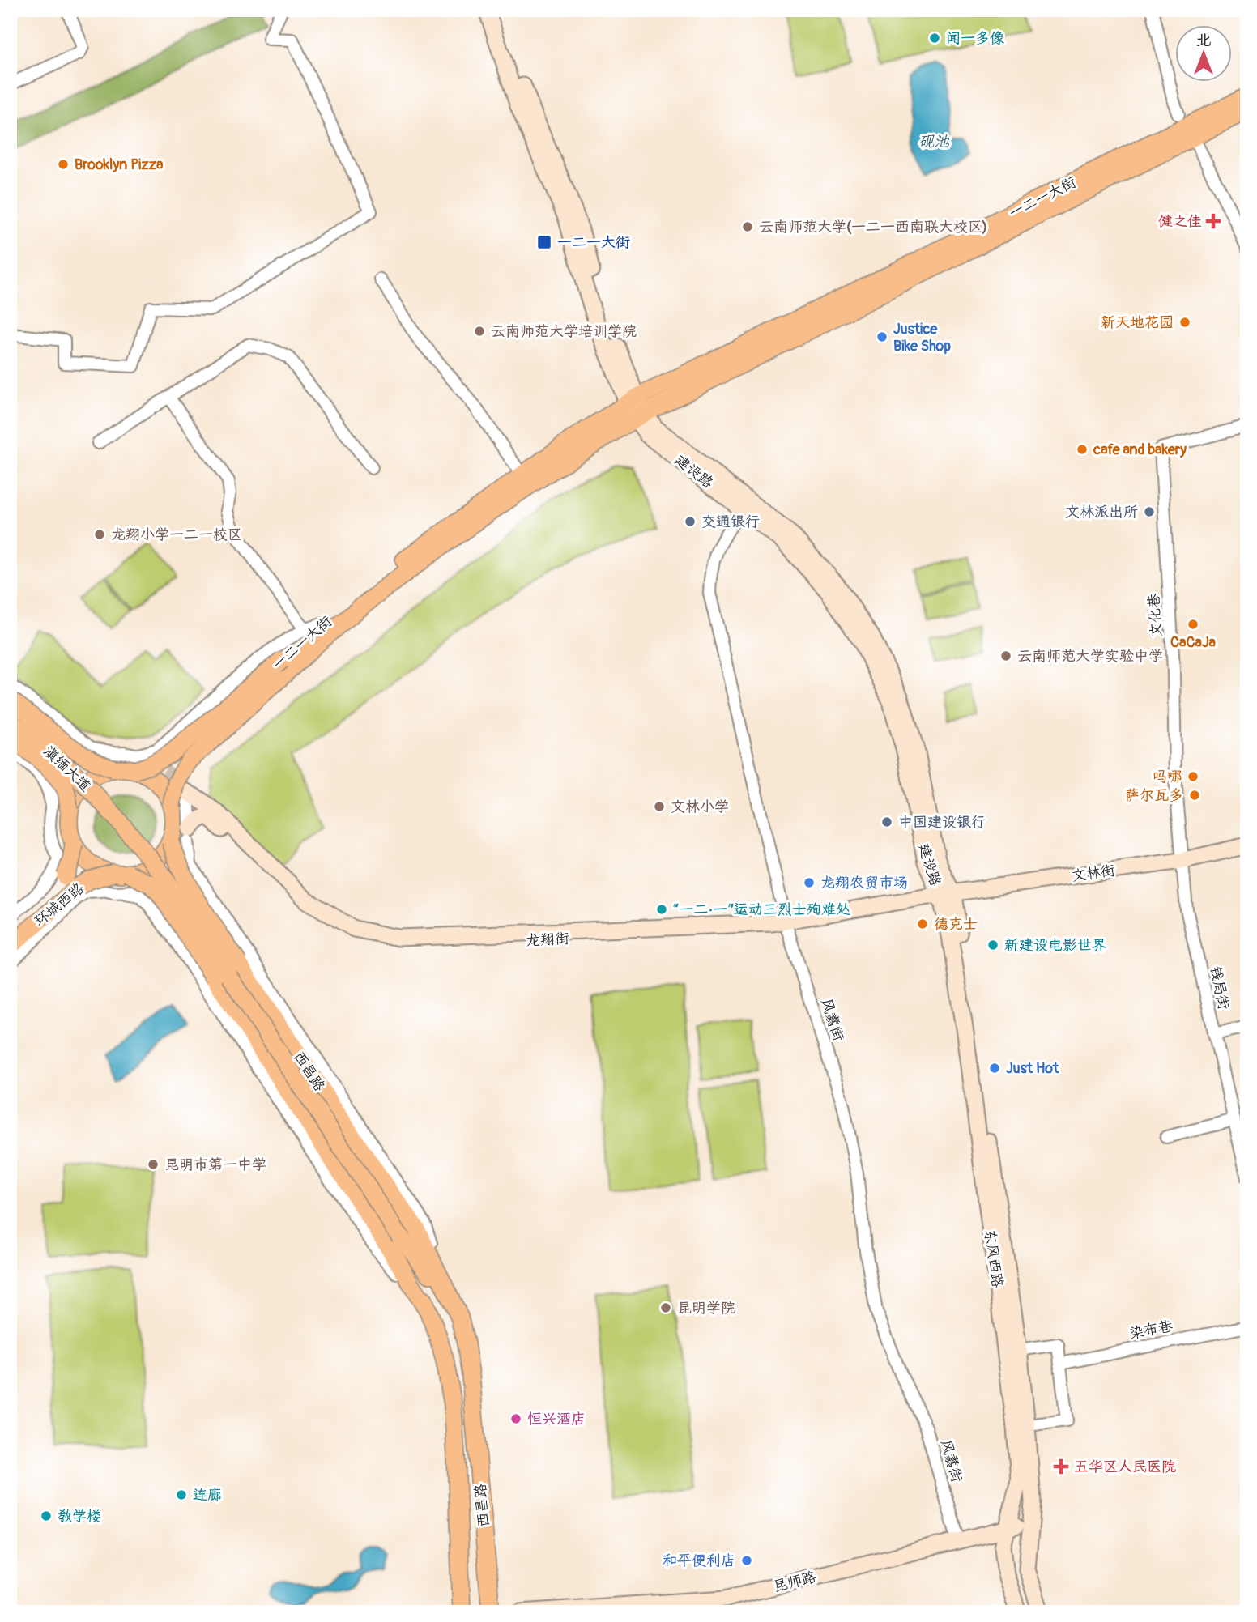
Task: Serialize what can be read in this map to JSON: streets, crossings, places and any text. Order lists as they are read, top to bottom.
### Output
{
  "streets": {
    "main road": [
      "一二一大街",
      "滇缅大道",
      "环城西路",
      "西昌路"
    ],
    "street": [
      "建设路",
      "文化巷",
      "文林街",
      "龙翔街",
      "钱局街",
      "风翥街",
      "东风西路",
      "染布巷",
      "昆师路"
    ]
  },
  "crossings": [
    ["一二一大街", "建设路"],
    ["一二一大街", "滇缅大道"],
    ["一二一大街", "环城西路"],
    ["一二一大街", "龙翔街"],
    ["一二一大街", "西昌路"],
    ["建设路", "文林街"],
    ["建设路", "龙翔街"],
    ["建设路", "风翥街"],
    ["建设路", "东风西路"],
    ["文化巷", "文林街"],
    ["文化巷", "钱局街"],
    ["滇缅大道", "环城西路"],
    ["滇缅大道", "龙翔街"],
    ["滇缅大道", "西昌路"],
    ["文林街", "龙翔街"],
    ["文林街", "钱局街"],
    ["文林街", "东风西路"],
    ["环城西路", "龙翔街"],
    ["环城西路", "西昌路"],
    ["龙翔街", "风翥街"],
    ["龙翔街", "西昌路"],
    ["龙翔街", "东风西路"],
    ["风翥街", "昆师路"],
    ["东风西路", "昆师路"]
  ],
  "water": ["砚池"],
  "places": {
    "other": [
      "闻一多像",
      "Brooklyn Pizza",
      "云南师范大学(一二一西南联大校区)",
      "新天地花园",
      "云南师范大学培训学院",
      "Justice Bike Shop",
      "cafe and bakery",
      "文林派出所",
      "交通银行",
      "龙翔小学一二一校区",
      "CaCaJa",
      "云南师范大学实验中学",
      "吗哪",
      "萨尔瓦多",
      "文林小学",
      "中国建设银行",
      "龙翔农贸市场",
      "“一二·一”运动三烈士殉难处",
      "德克士",
      "新建设电影世界",
      "Just Hot",
      "昆明市第一中学",
      "昆明学院",
      "恒兴酒店",
      "连廊",
      "教学楼",
      "和平便利店"
    ],
    "health": ["健之佳", "五华区人民医院"],
    "transit": ["一二一大街"]
  },
  "north": "top"
}
